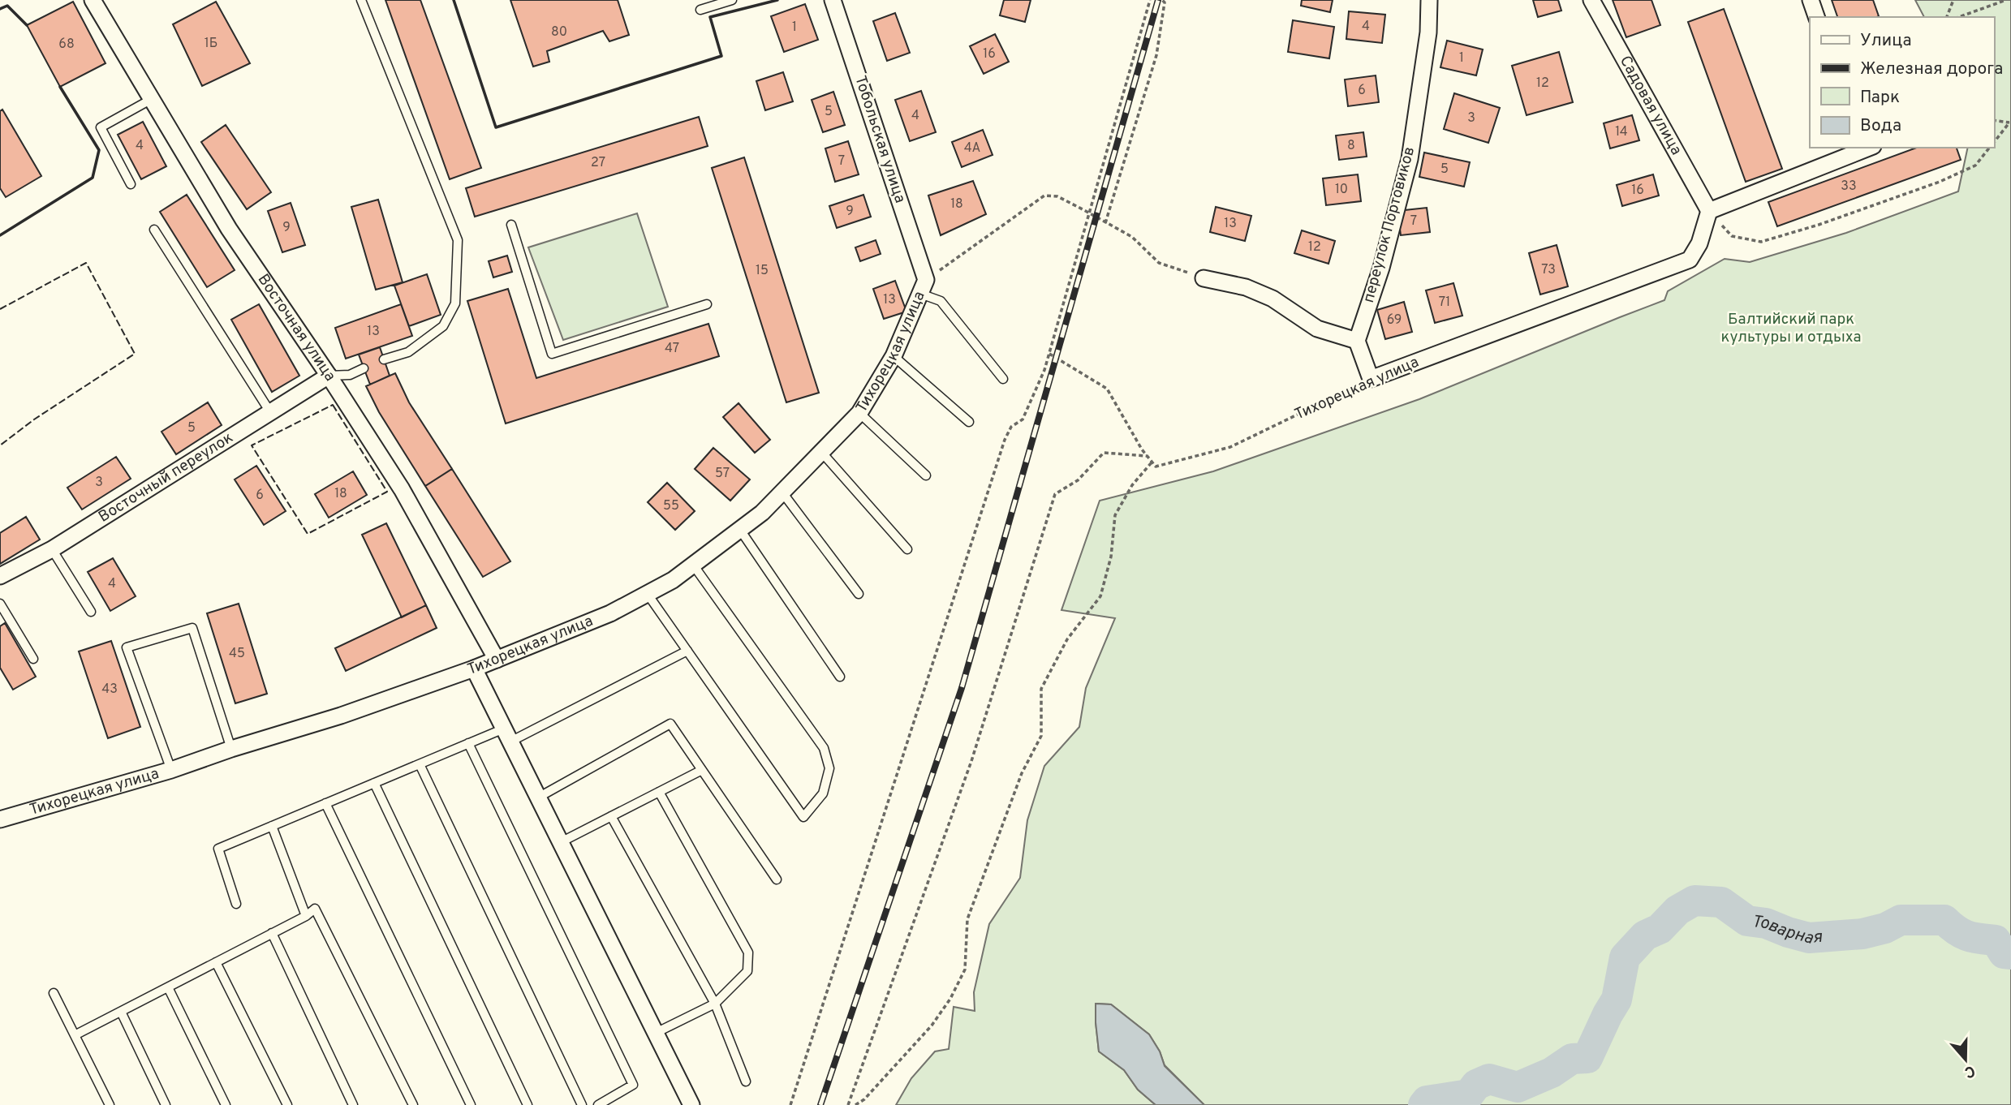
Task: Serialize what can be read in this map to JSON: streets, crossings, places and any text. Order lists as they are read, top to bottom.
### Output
{
  "streets": {
    "street": [
      "Садовая улица",
      "Тобольская улица",
      "переулок Портовиков",
      "Восточная улица",
      "Тихорецкая улица",
      "Восточный переулок"
    ]
  },
  "crossings": [
    ["Садовая улица", "Тихорецкая улица"],
    ["Тобольская улица", "Тихорецкая улица"],
    ["Восточная улица", "Тихорецкая улица"],
    ["Восточная улица", "Восточный переулок"]
  ],
  "water": ["Товарная"],
  "parks": ["Балтийский парк культуры и отдыха"],
  "house_numbers": [
    "4",
    "1",
    "80",
    "1Б",
    "68",
    "16",
    "1",
    "12",
    "6",
    "5",
    "4",
    "3",
    "14",
    "4",
    "8",
    "4А",
    "7",
    "27",
    "5",
    "33",
    "10",
    "16",
    "18",
    "9",
    "7",
    "13",
    "9",
    "12",
    "73",
    "15",
    "13",
    "71",
    "69",
    "13",
    "47",
    "5",
    "57",
    "3",
    "18",
    "6",
    "55",
    "4",
    "45",
    "43"
  ],
  "legend": [
    "Улица",
    "Железная дорога",
    "Парк",
    "Вода"
  ],
  "north": "bottom"
}
